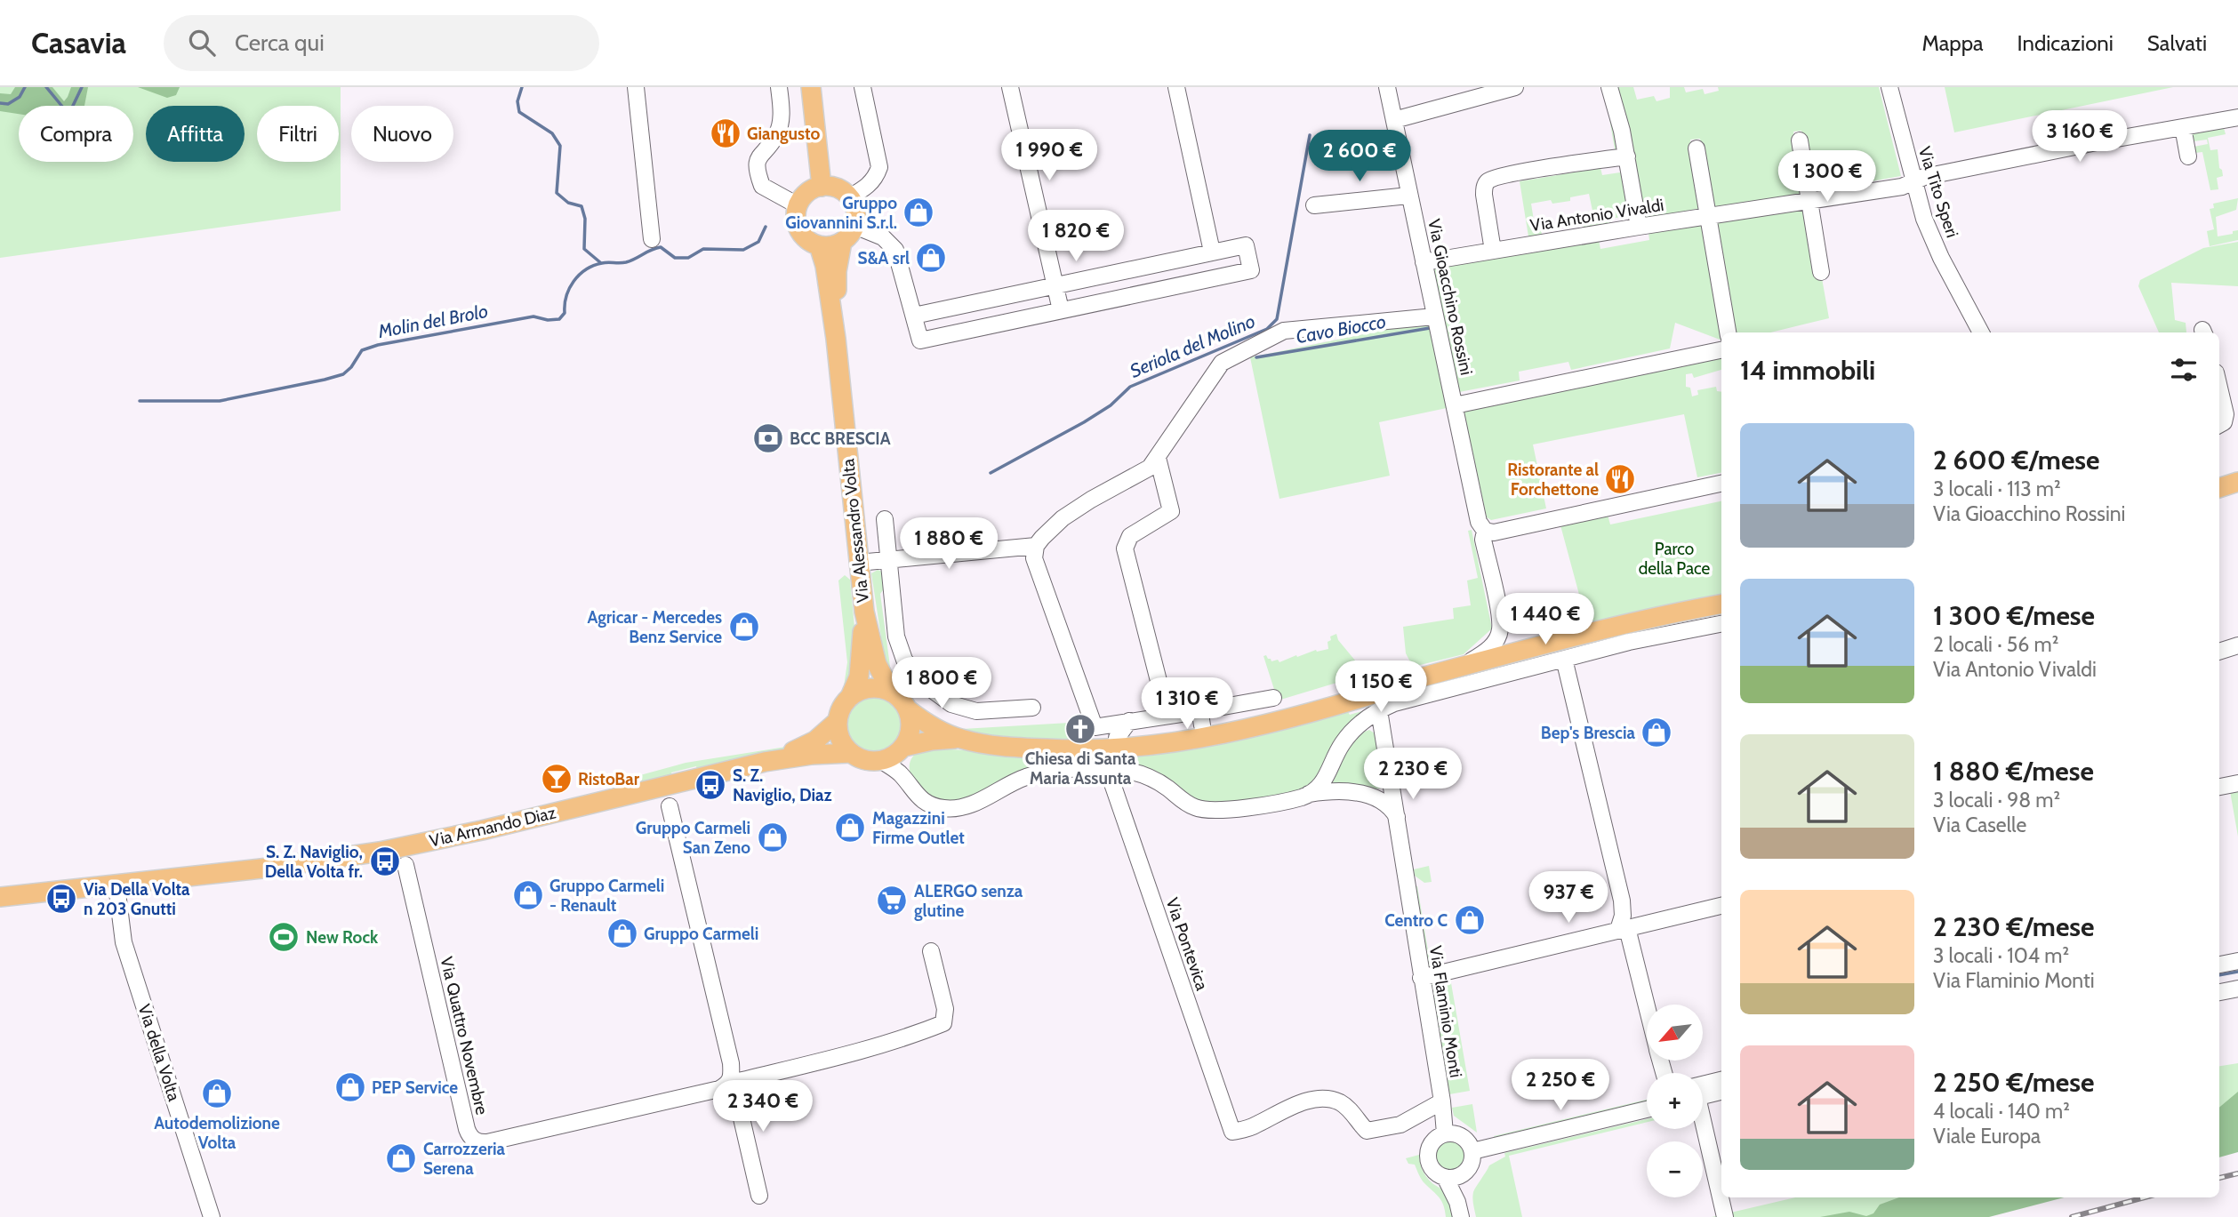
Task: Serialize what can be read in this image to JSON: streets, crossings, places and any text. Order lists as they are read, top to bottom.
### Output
{
  "streets": {
    "main road": ["Via Alessandro Volta", "Via Armando Diaz"],
    "street": [
      "Via Tito Speri",
      "Via Antonio Vivaldi",
      "Via Gioacchino Rossini",
      "Via Pontevica",
      "Via Flaminio Monti",
      "Via Quattro Novembre",
      "Via della Volta"
    ]
  },
  "crossings": [
    ["Via Tito Speri", "Via Antonio Vivaldi"],
    ["Via Antonio Vivaldi", "Via Gioacchino Rossini"],
    ["Via Alessandro Volta", "Via Armando Diaz"],
    ["Via Armando Diaz", "Via della Volta"],
    ["Via Pontevica", "Via Flaminio Monti"]
  ],
  "water": ["Molin del Brolo", "Cavo Biocco", "Seriola del Molino"],
  "parks": ["Parco della Pace"],
  "places": {
    "restaurant": ["Giangusto", "Ristorante al Forchettone"],
    "shop": [
      "Gruppo Giovannini S.r.l.",
      "S&A srl",
      "Agricar - Mercedes Benz Service",
      "Bep's Brescia",
      "Magazzini Firme Outlet",
      "Gruppo Carmeli San Zeno",
      "Gruppo Carmeli - Renault",
      "Centro C",
      "Gruppo Carmeli",
      "PEP Service",
      "Autodemolizione Volta",
      "Carrozzeria Serena"
    ],
    "bank": ["BCC BRESCIA"],
    "church": ["Chiesa di Santa Maria Assunta"],
    "bar": ["RistoBar"],
    "bus stop": ["S. Z. Naviglio, Diaz", "S. Z. Naviglio, Della Volta fr.", "Via Della Volta n 203 Gnutti"],
    "supermarket": ["ALERGO senza glutine"],
    "sports": ["New Rock"]
  },
  "north": "bottom left",
  "page": {
    "header": "Casavia",
    "search": "Cerca qui",
    "nav": ["Mappa", "Indicazioni", "Salvati"],
    "chip": [
      "Compra",
      "Affitta",
      "Filtri",
      "Nuovo"
    ],
    "price": [
      "3 160 €",
      "1 990 €",
      "2 600 €",
      "1 300 €",
      "1 820 €",
      "1 880 €",
      "1 440 €",
      "1 800 €",
      "1 150 €",
      "1 310 €",
      "2 230 €",
      "937 €",
      "2 250 €",
      "2 340 €"
    ],
    "heading": "14 immobili",
    "list": [
      {
        "name": "2 600 €/mese",
        "note": "3 locali · 113 m² · Via Gioacchino Rossini"
      },
      {
        "name": "1 300 €/mese",
        "note": "2 locali · 56 m² · Via Antonio Vivaldi"
      },
      {
        "name": "1 880 €/mese",
        "note": "3 locali · 98 m² · Via Caselle"
      },
      {
        "name": "2 230 €/mese",
        "note": "3 locali · 104 m² · Via Flaminio Monti"
      },
      {
        "name": "2 250 €/mese",
        "note": "4 locali · 140 m² · Viale Europa"
      }
    ],
    "map_buttons": ["+", "−"]
  }
}
